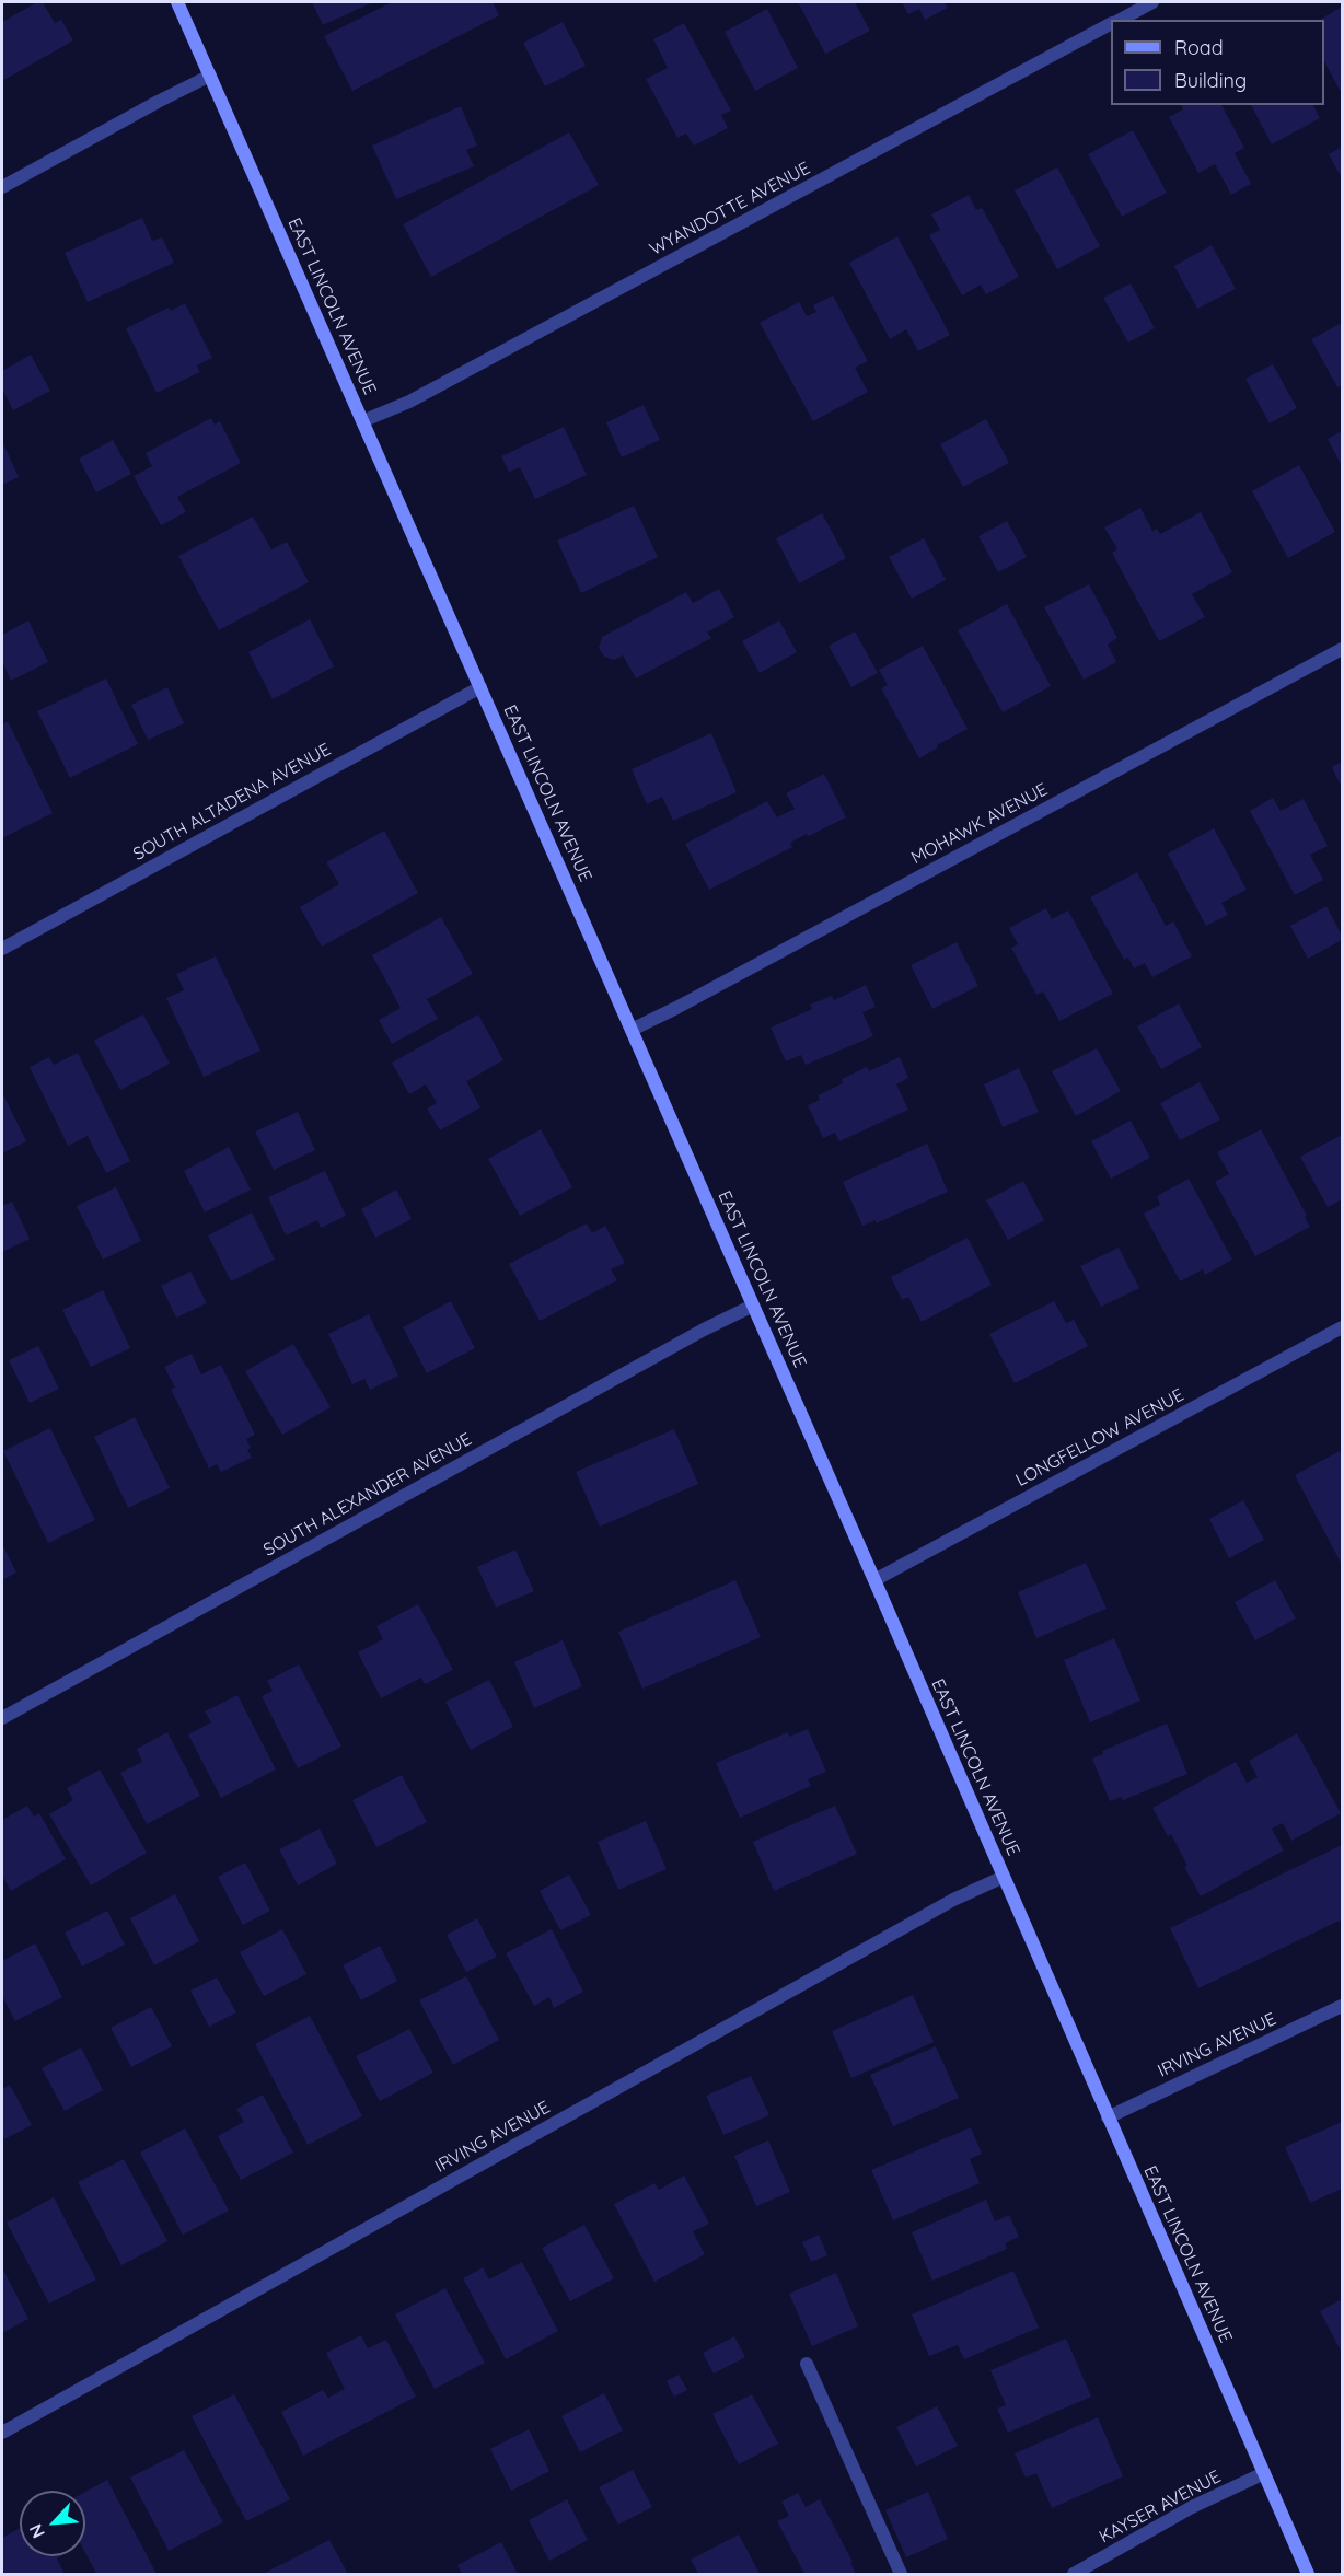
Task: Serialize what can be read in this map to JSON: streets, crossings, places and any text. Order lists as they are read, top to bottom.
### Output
{
  "streets": {
    "street": [
      "WYANDOTTE AVENUE",
      "EAST LINCOLN AVENUE",
      "SOUTH ALTADENA AVENUE",
      "MOHAWK AVENUE",
      "LONGFELLOW AVENUE",
      "SOUTH ALEXANDER AVENUE",
      "IRVING AVENUE",
      "KAYSER AVENUE"
    ]
  },
  "crossings": [
    ["WYANDOTTE AVENUE", "EAST LINCOLN AVENUE"],
    ["EAST LINCOLN AVENUE", "SOUTH ALTADENA AVENUE"],
    ["EAST LINCOLN AVENUE", "MOHAWK AVENUE"],
    ["EAST LINCOLN AVENUE", "LONGFELLOW AVENUE"],
    ["EAST LINCOLN AVENUE", "SOUTH ALEXANDER AVENUE"],
    ["EAST LINCOLN AVENUE", "IRVING AVENUE"],
    ["EAST LINCOLN AVENUE", "KAYSER AVENUE"]
  ],
  "legend": ["Road", "Building"],
  "north": "bottom left"
}
